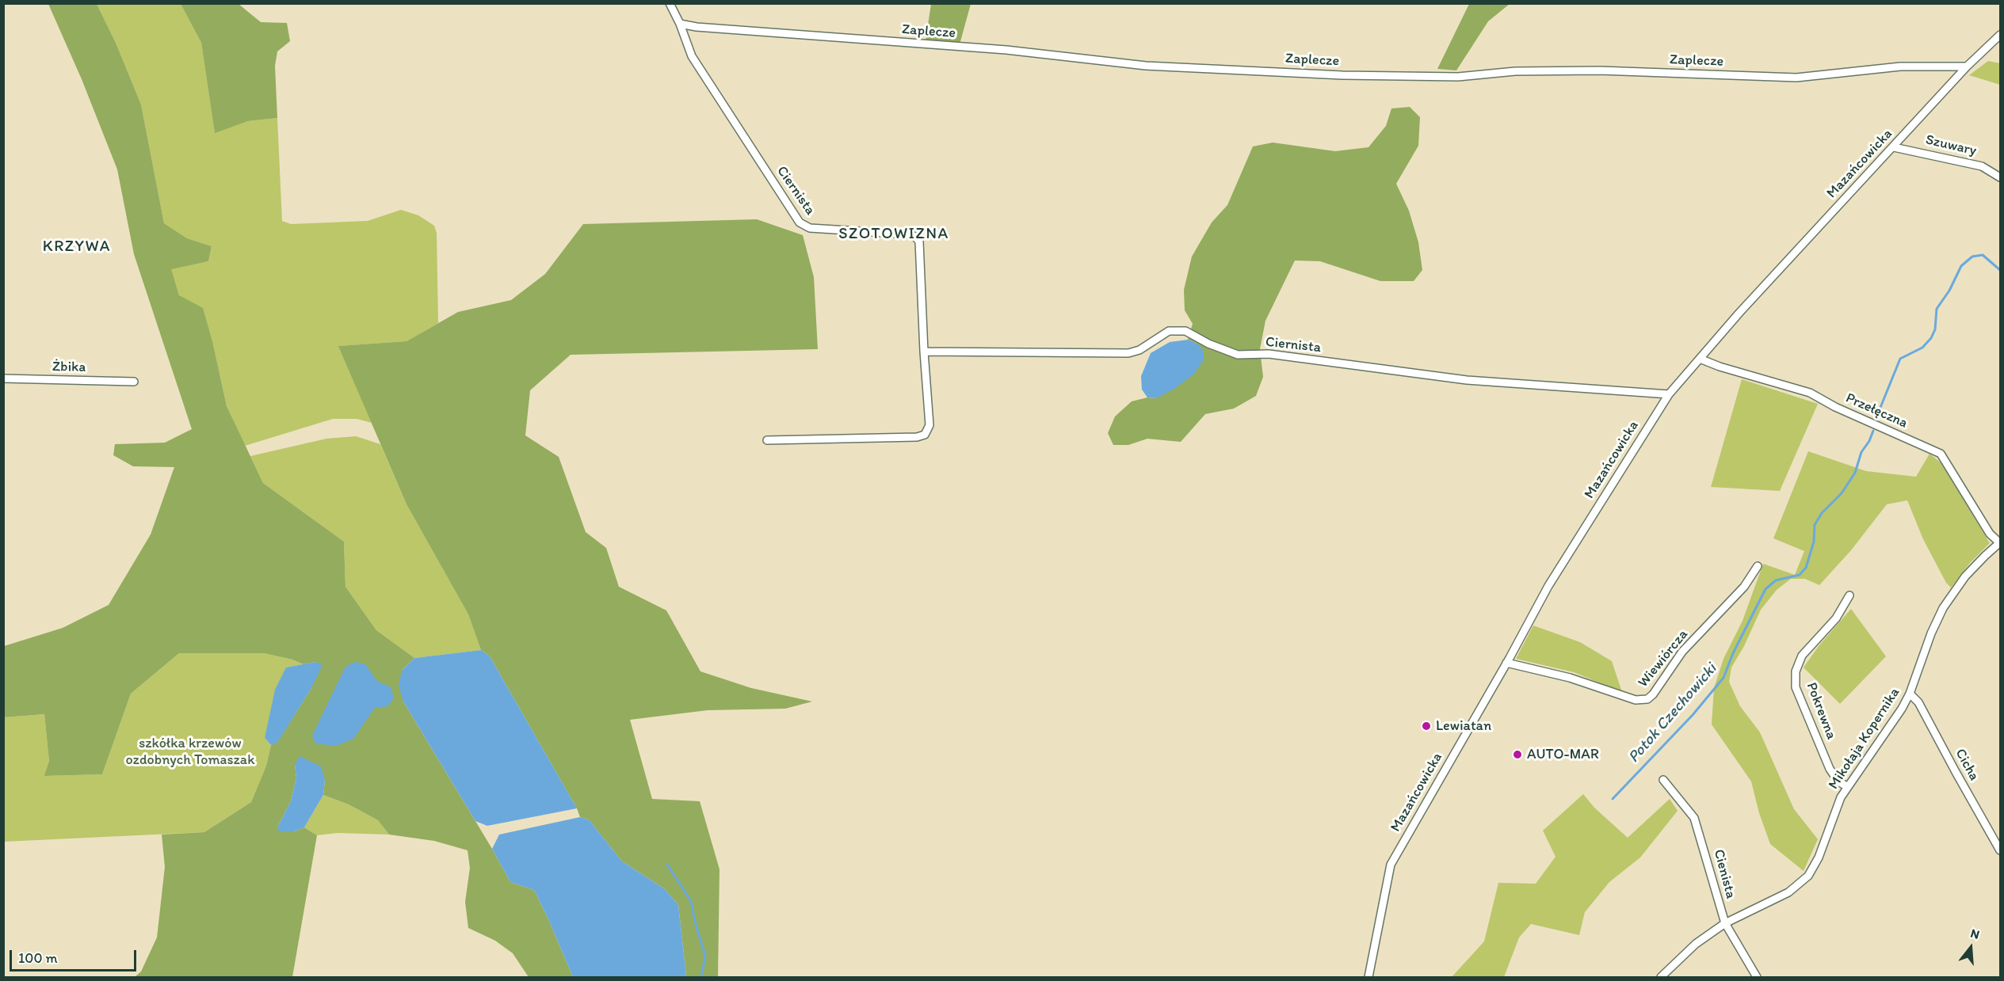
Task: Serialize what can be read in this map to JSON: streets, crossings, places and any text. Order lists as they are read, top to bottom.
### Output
{
  "streets": {
    "street": [
      "Zaplecze",
      "Szuwary",
      "Mazańcowicka",
      "Ciernista",
      "Żbika",
      "Przełęczna",
      "Wiewiórcza",
      "Pokrewna",
      "Mikołaja Kopernika",
      "Cicha",
      "Cienista"
    ]
  },
  "crossings": [
    ["Zaplecze", "Mazańcowicka"],
    ["Zaplecze", "Ciernista"],
    ["Szuwary", "Mazańcowicka"],
    ["Mazańcowicka", "Ciernista"],
    ["Mazańcowicka", "Przełęczna"],
    ["Mazańcowicka", "Wiewiórcza"],
    ["Przełęczna", "Mikołaja Kopernika"],
    ["Pokrewna", "Mikołaja Kopernika"],
    ["Mikołaja Kopernika", "Cicha"],
    ["Mikołaja Kopernika", "Cienista"]
  ],
  "districts": ["SZOTOWIZNA", "KRZYWA"],
  "water": ["Potok Czechowicki"],
  "parks": ["szkółka krzewów ozdobnych Tomaszak"],
  "places": ["Lewiatan", "AUTO-MAR"],
  "scale_bar": "100 m",
  "north": "top"
}
